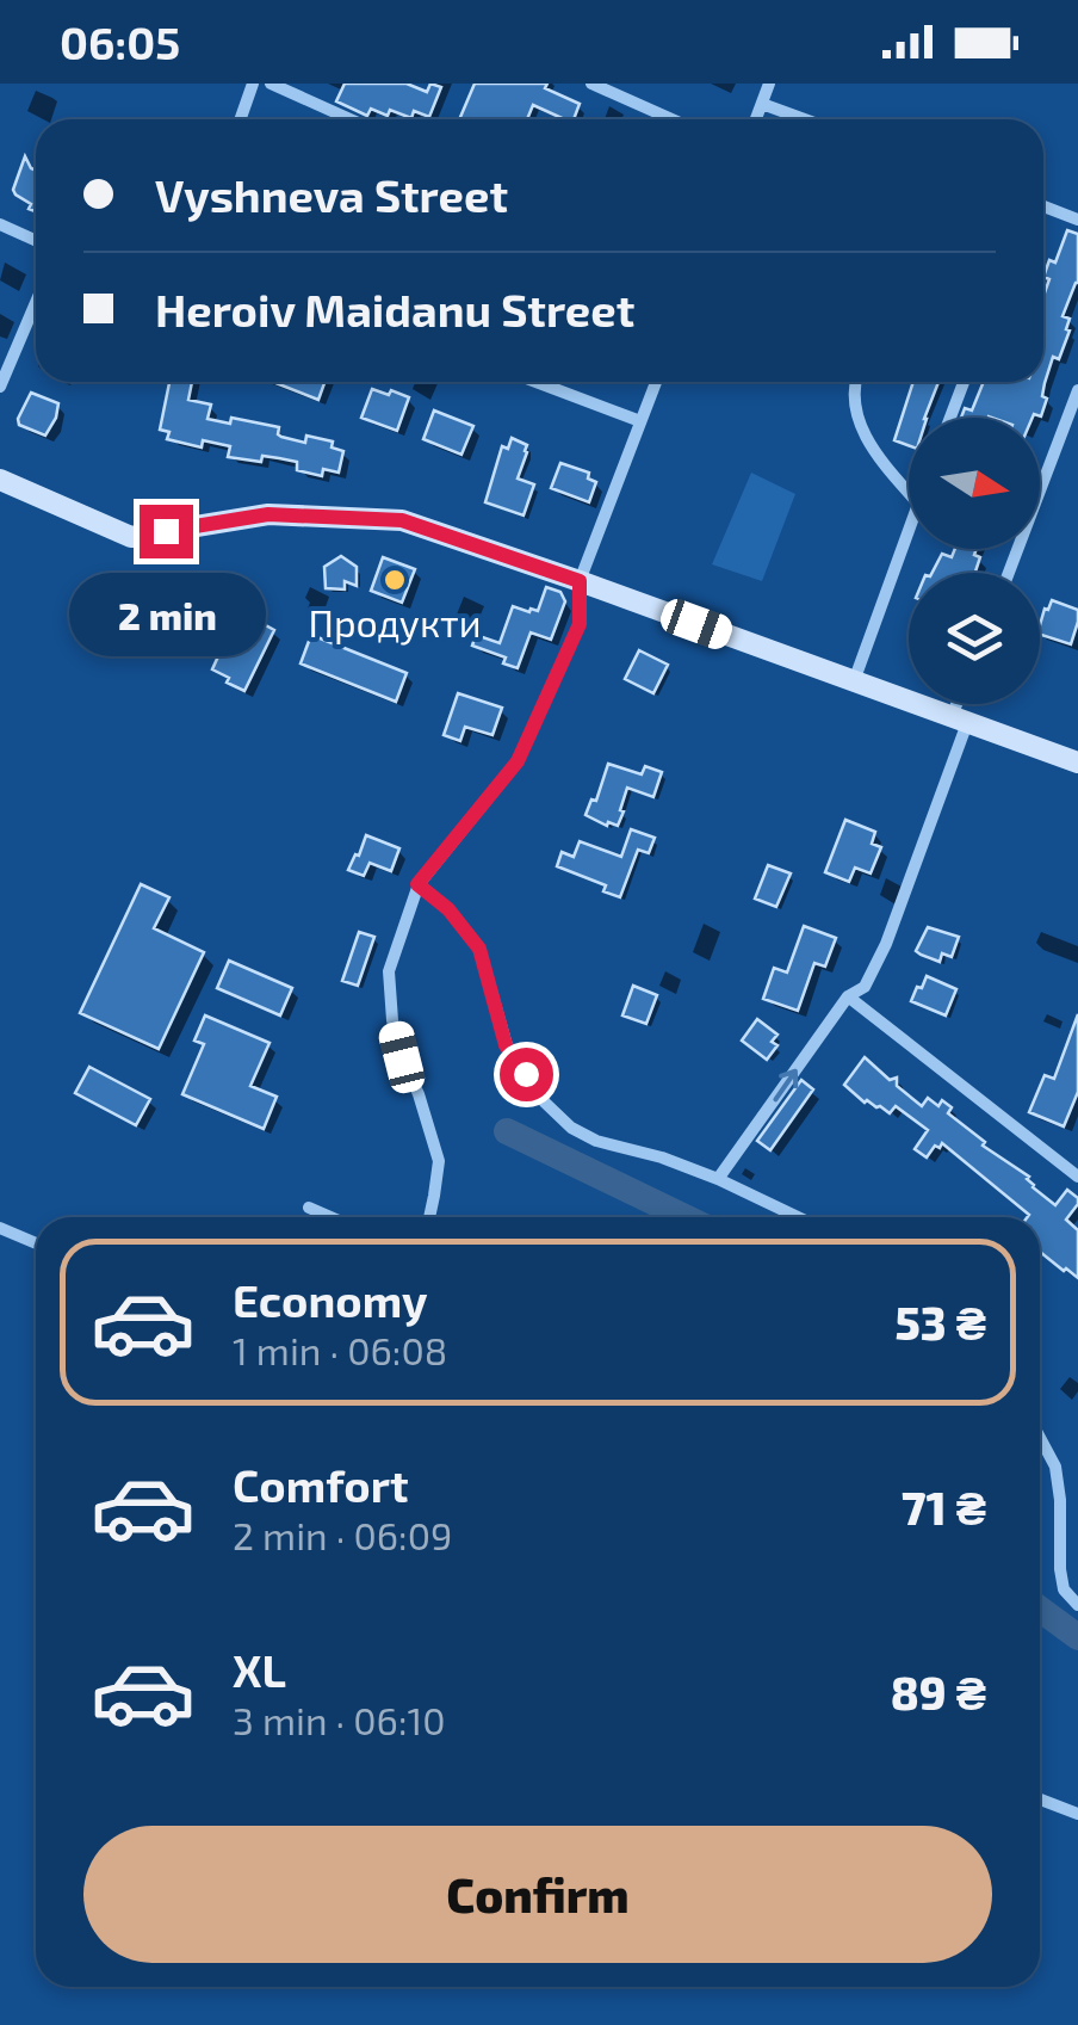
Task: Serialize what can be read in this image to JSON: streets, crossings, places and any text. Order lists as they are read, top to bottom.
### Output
{
  "places": ["Продукти"],
  "north": "right",
  "page": {
    "status": "06:05",
    "banner": ["Vyshneva Street", "Heroiv Maidanu Street"],
    "bubble": "2 min",
    "list": [
      {
        "name": "Economy",
        "note": "1 min · 06:08",
        "value": "53 ₴"
      },
      {
        "name": "Comfort",
        "note": "2 min · 06:09",
        "value": "71 ₴"
      },
      {
        "name": "XL",
        "note": "3 min · 06:10",
        "value": "89 ₴"
      }
    ],
    "buttons": "Confirm"
  }
}
